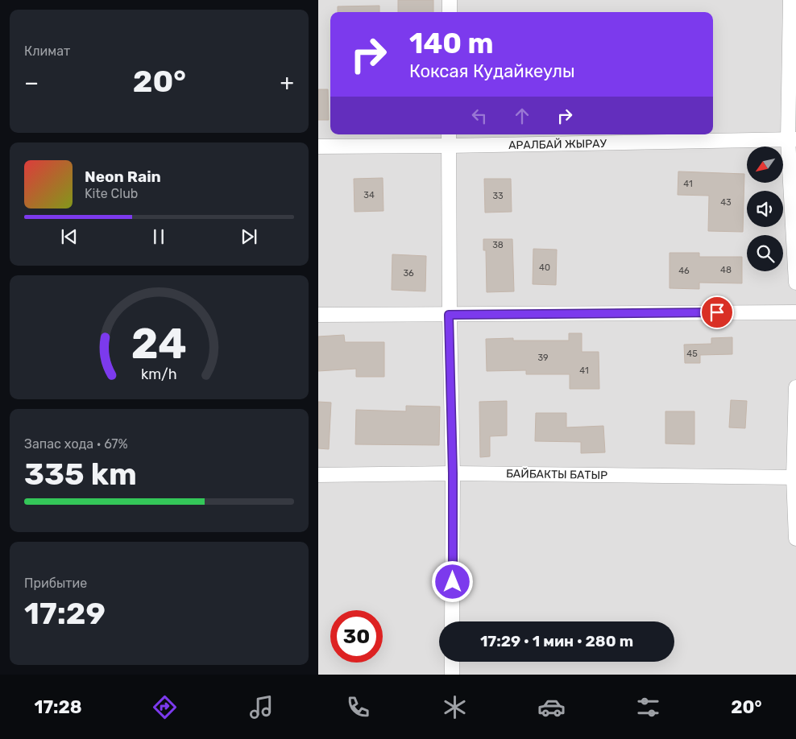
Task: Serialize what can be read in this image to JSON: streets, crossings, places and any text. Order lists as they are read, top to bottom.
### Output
{
  "streets": {
    "street": ["АРАЛБАЙ ЖЫРАУ", "БАЙБАКТЫ БАТЫР"]
  },
  "house_numbers": [
    "41",
    "34",
    "33",
    "43",
    "38",
    "40",
    "48",
    "46",
    "36",
    "45",
    "39",
    "41"
  ],
  "north": "bottom left",
  "page": {
    "tile": [
      "Климат",
      ["Запас хода · 67%", "335 km"],
      ["Прибытие", "17:29"]
    ],
    "turn": ["140 m", "Коксая Кудайкеулы"],
    "heat": ["−", "20°", "+"],
    "song": ["Neon Rain", "Kite Club"],
    "limit": "30",
    "trip": "17:29 · 1 мин · 280 m",
    "tabs": ["17:28", "20°"],
    "gauge": ["24", "km/h"]
  }
}
